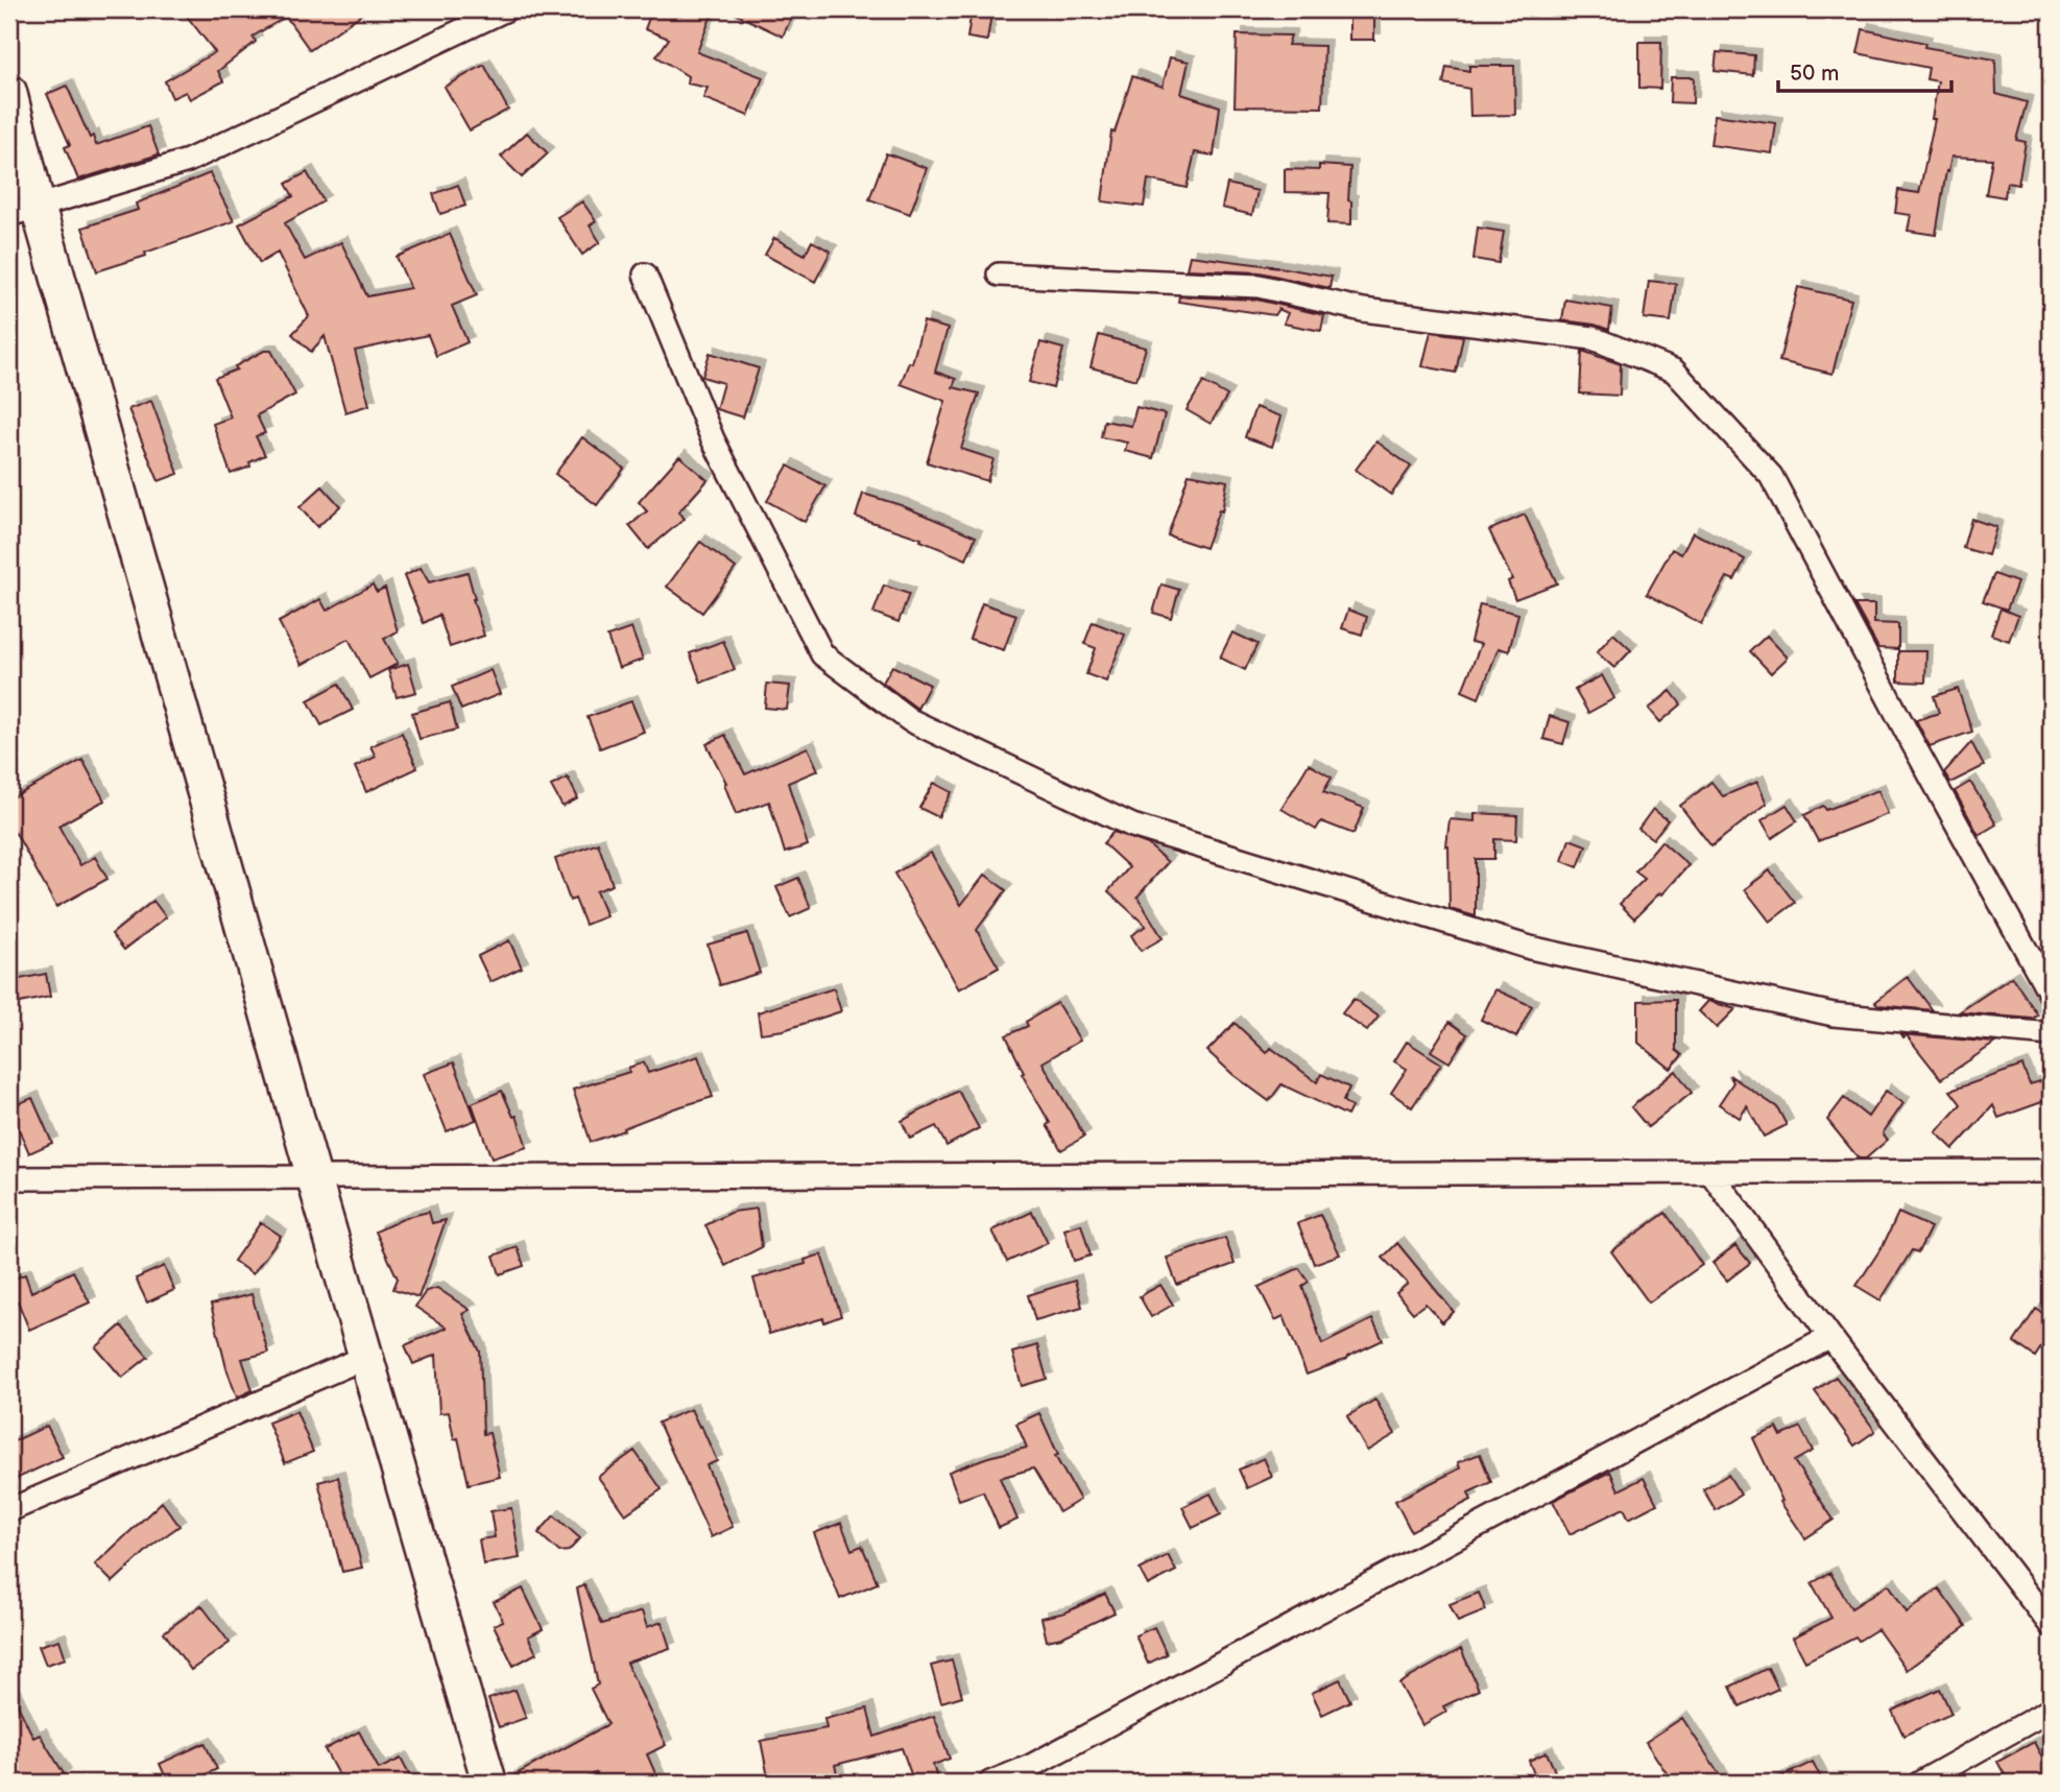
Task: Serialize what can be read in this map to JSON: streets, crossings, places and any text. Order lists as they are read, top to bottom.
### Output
{
  "scale_bar": "50 m"
}
